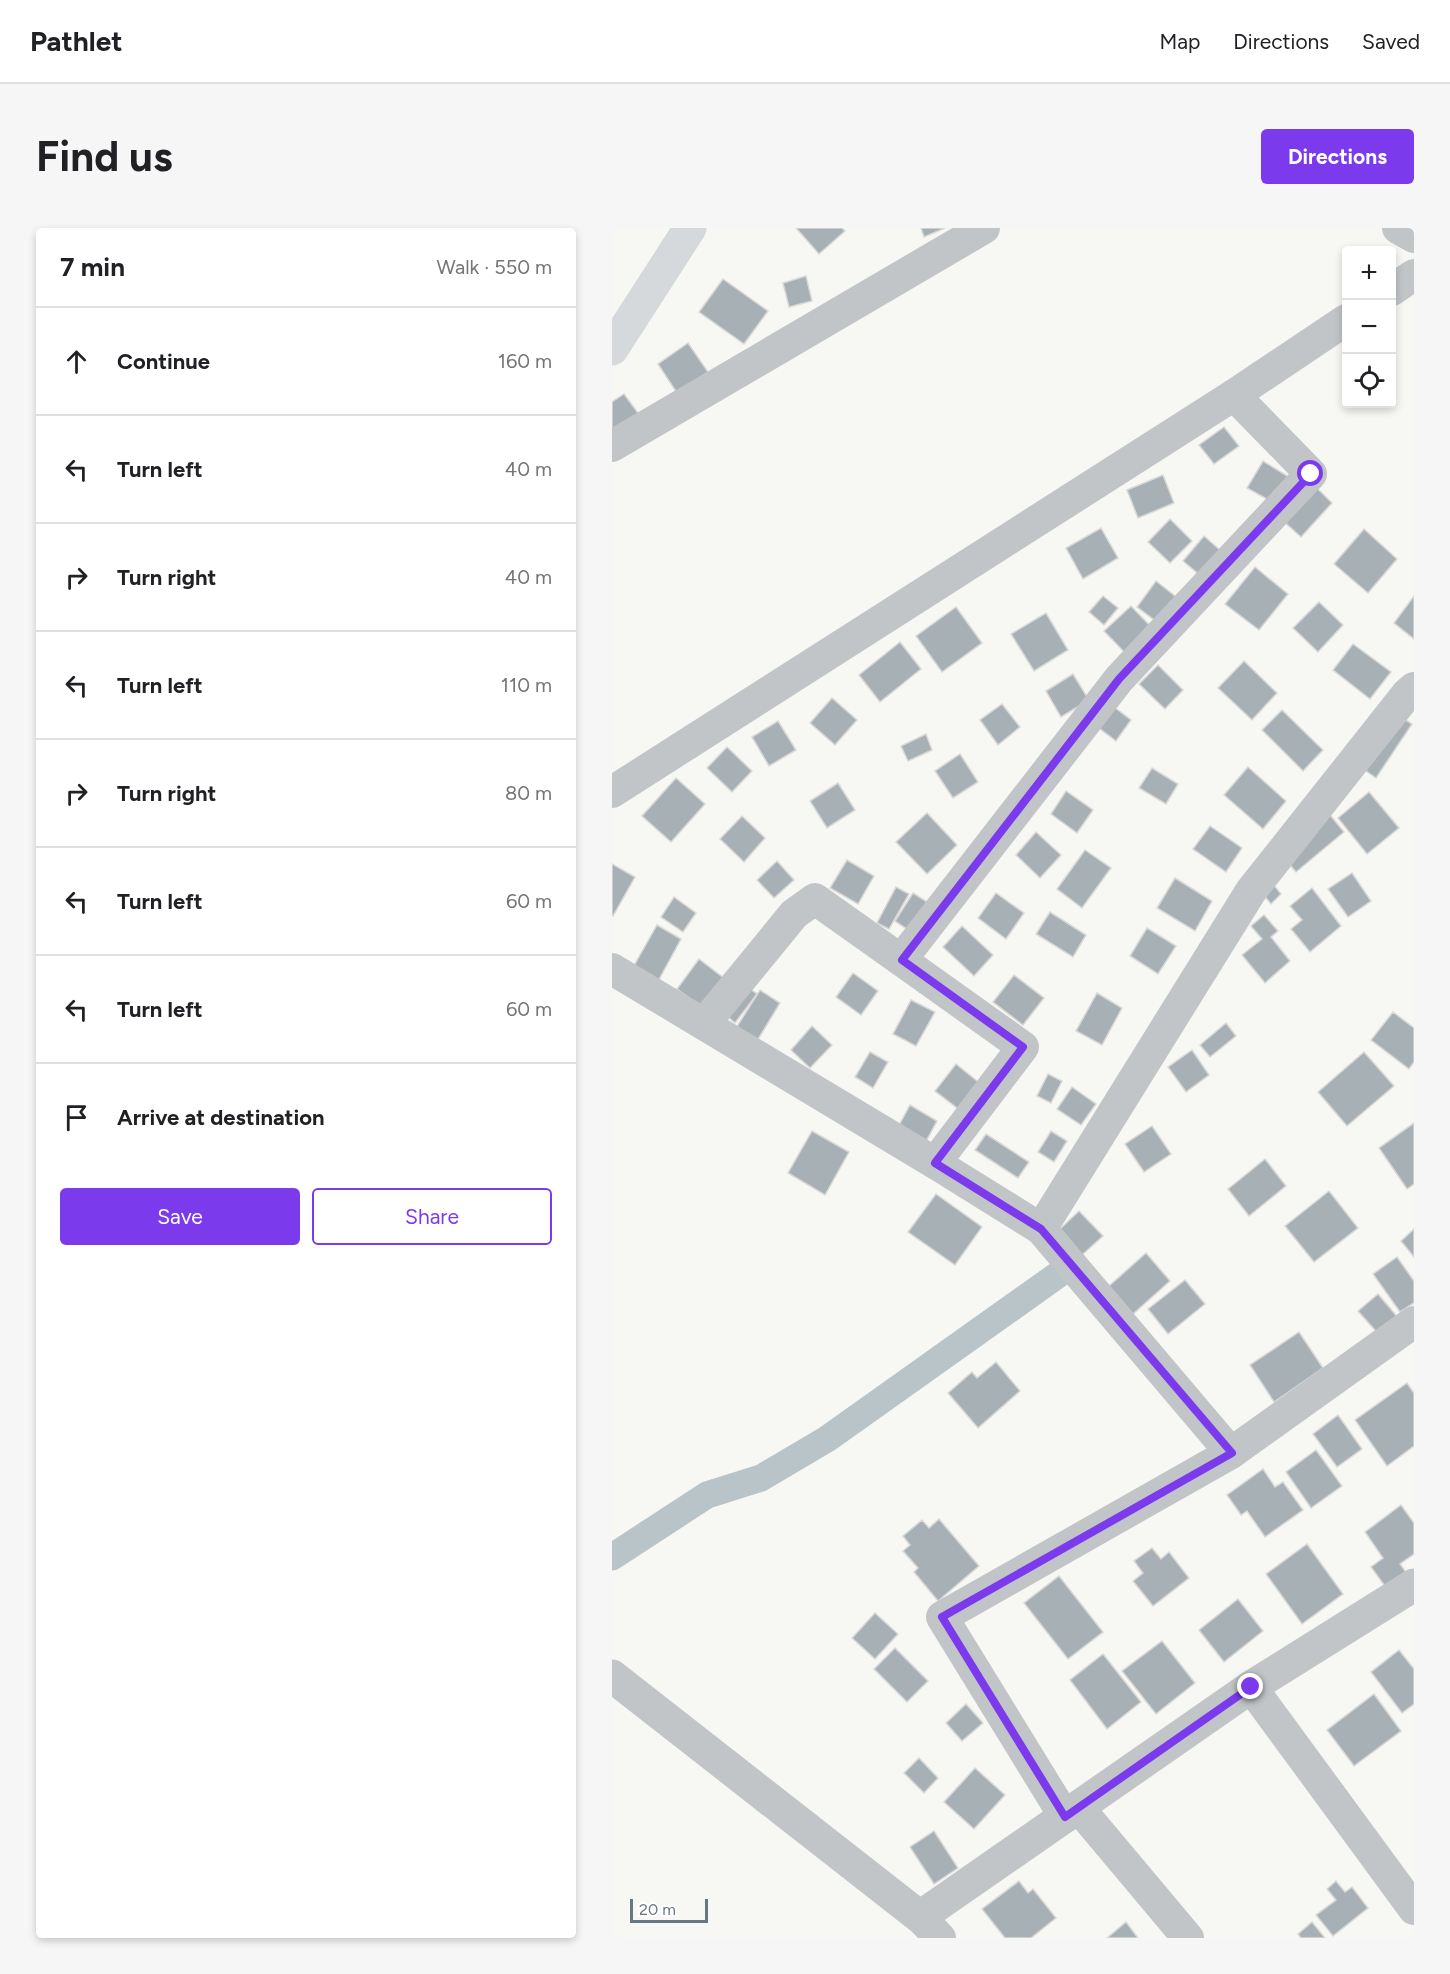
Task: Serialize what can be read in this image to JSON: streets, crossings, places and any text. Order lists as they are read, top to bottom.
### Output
{
  "scale_bar": "20 m",
  "page": {
    "header": "Pathlet",
    "nav": ["Map", "Directions", "Saved"],
    "buttons": [
      "Directions",
      ["Save", "Share"]
    ],
    "title": "Find us",
    "heading": ["7 min", "Walk · 550 m"],
    "map_buttons": ["+", "−"],
    "list": [
      ["Continue", "160 m"],
      ["Turn left", "40 m"],
      ["Turn right", "40 m"],
      ["Turn left", "110 m"],
      ["Turn right", "80 m"],
      ["Turn left", "60 m"],
      ["Turn left", "60 m"],
      "Arrive at destination"
    ],
    "scale": "20 m"
  }
}
